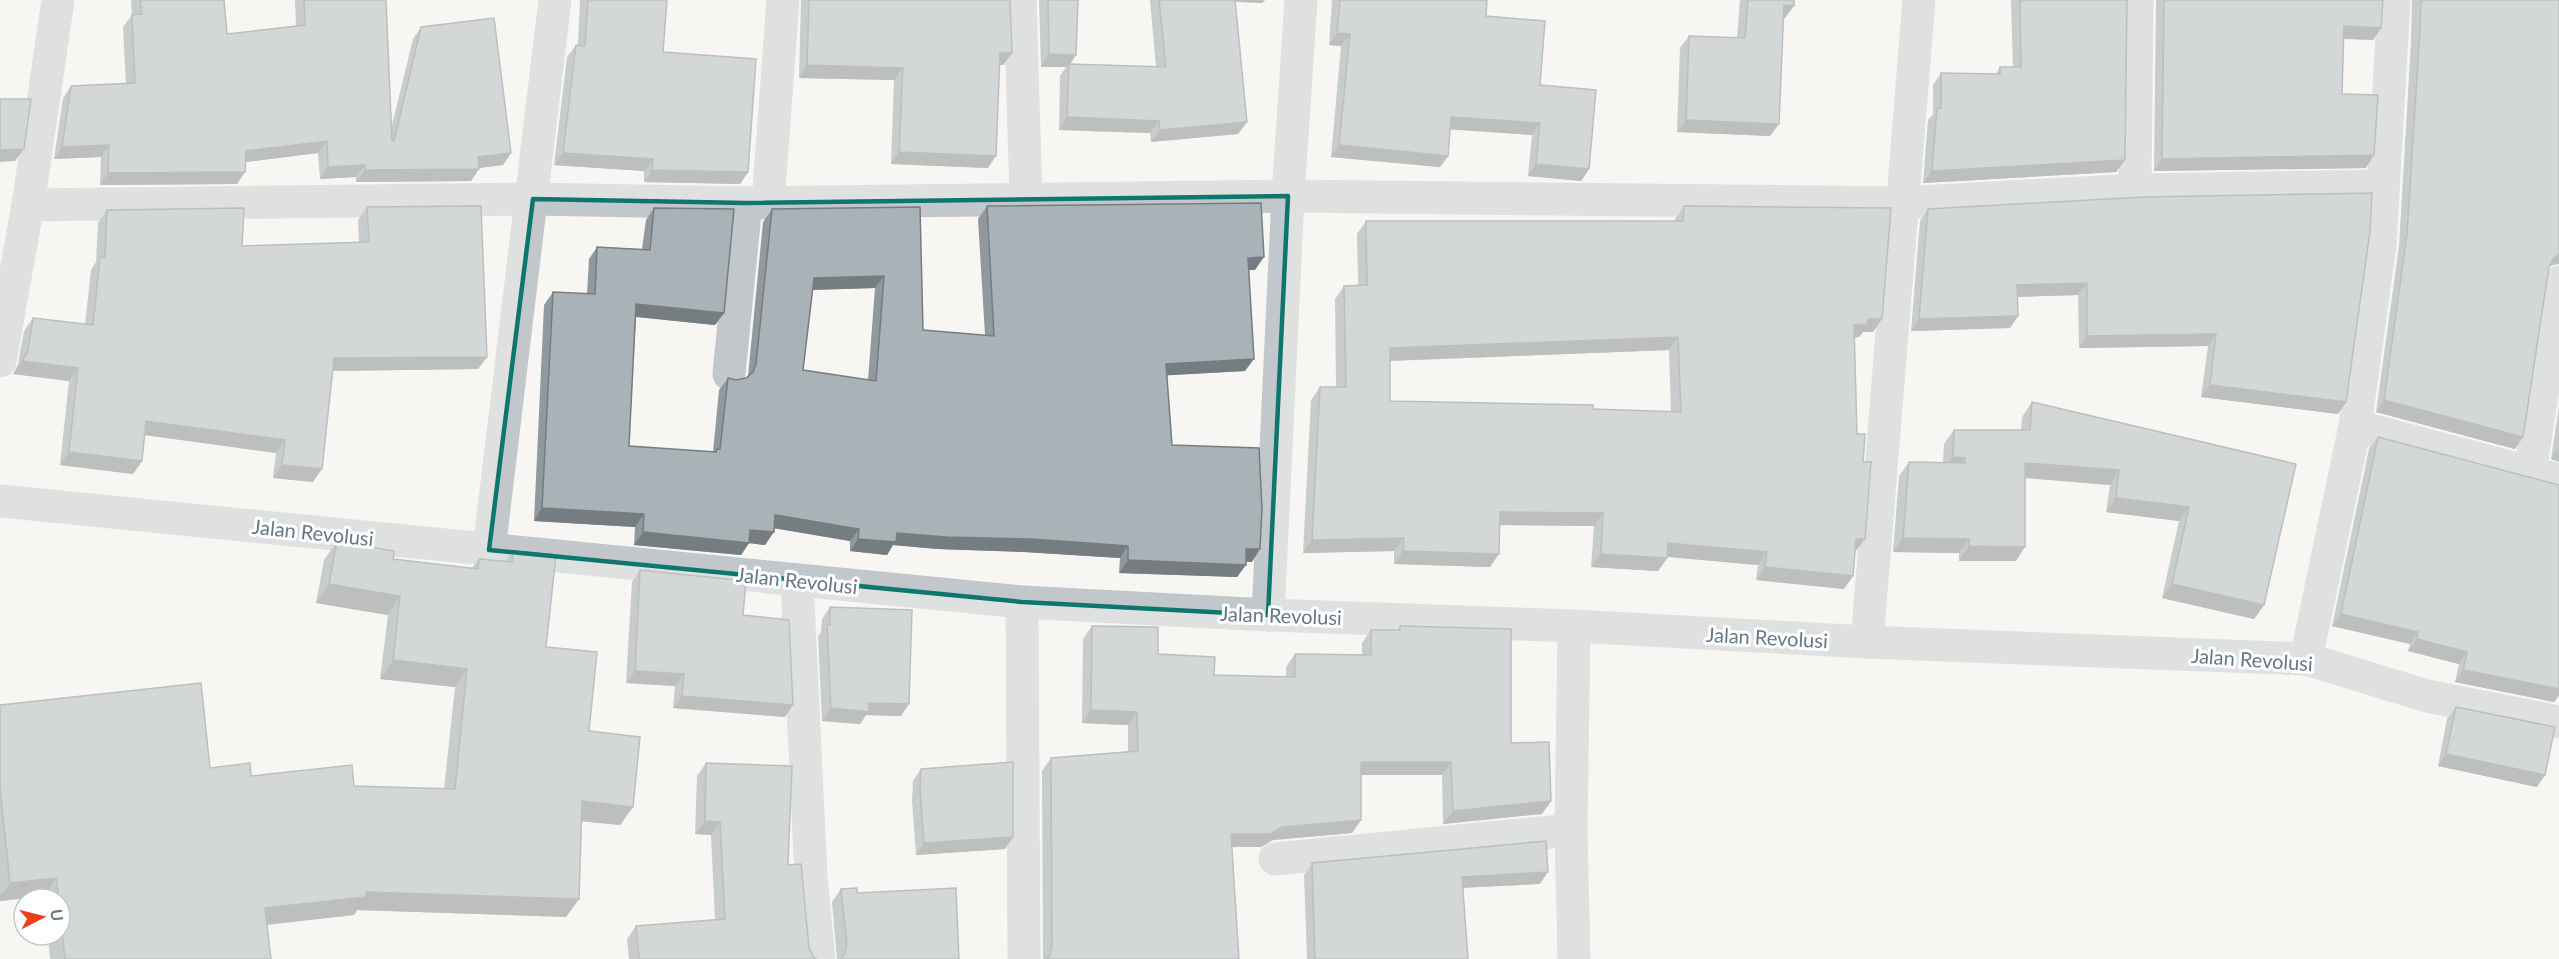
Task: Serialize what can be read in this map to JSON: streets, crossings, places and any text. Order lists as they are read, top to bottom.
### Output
{
  "streets": {
    "street": ["Jalan Revolusi"]
  },
  "north": "right"
}
